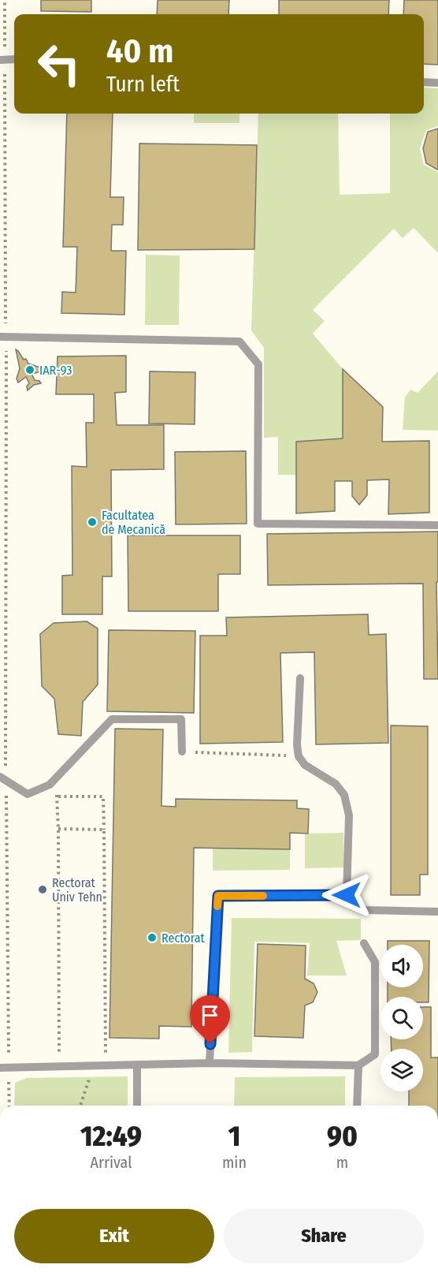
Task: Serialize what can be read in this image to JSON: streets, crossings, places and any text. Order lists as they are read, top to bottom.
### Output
{
  "places": [
    "IAR-93",
    "Facultatea de Mecanică",
    "Rectorat Univ Tehn",
    "Rectorat"
  ],
  "page": {
    "turn": ["40 m", "Turn left"],
    "eta": [
      "12:49",
      "Arrival",
      "1",
      "min",
      "90",
      "m"
    ],
    "buttons": ["Exit", "Share"]
  }
}
